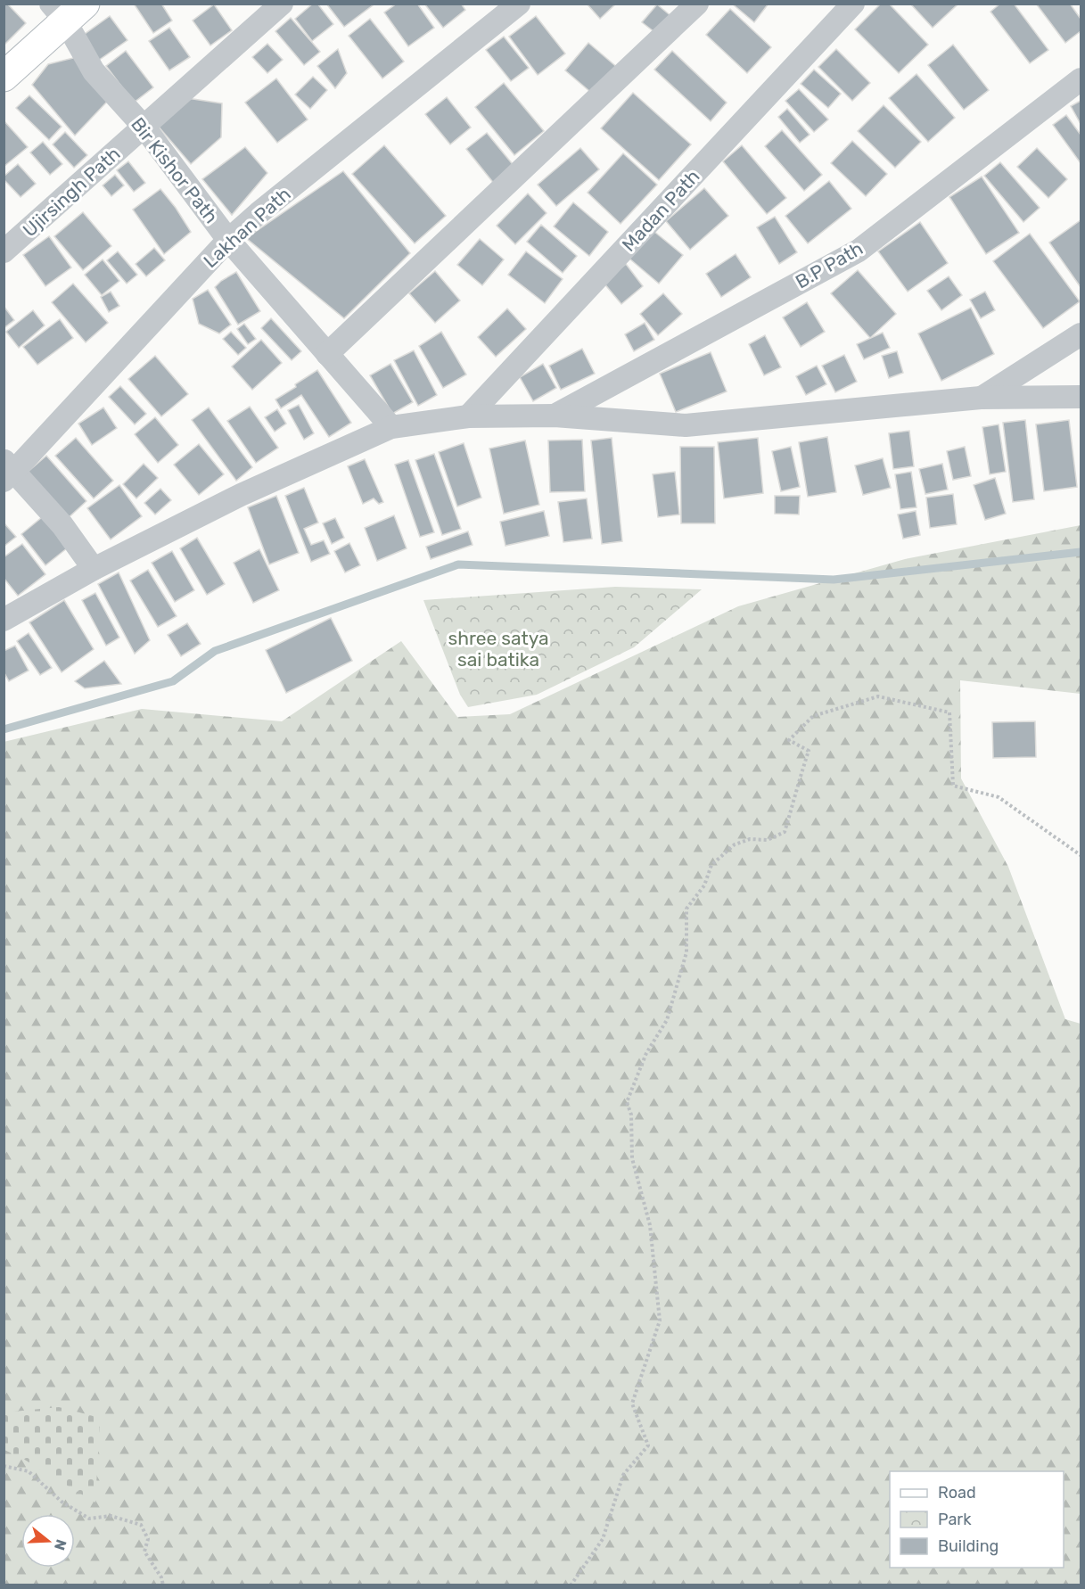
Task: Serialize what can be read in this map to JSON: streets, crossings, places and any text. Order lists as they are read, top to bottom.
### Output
{
  "streets": {
    "street": [
      "Bir Kishor Path",
      "Ujirsingh Path",
      "Madan Path",
      "Lakhan Path",
      "B.P Path"
    ]
  },
  "crossings": [
    ["Bir Kishor Path", "Ujirsingh Path"],
    ["Bir Kishor Path", "Lakhan Path"]
  ],
  "parks": ["shree satya sai batika"],
  "legend": ["Road", "Park", "Building"],
  "north": "right"
}
